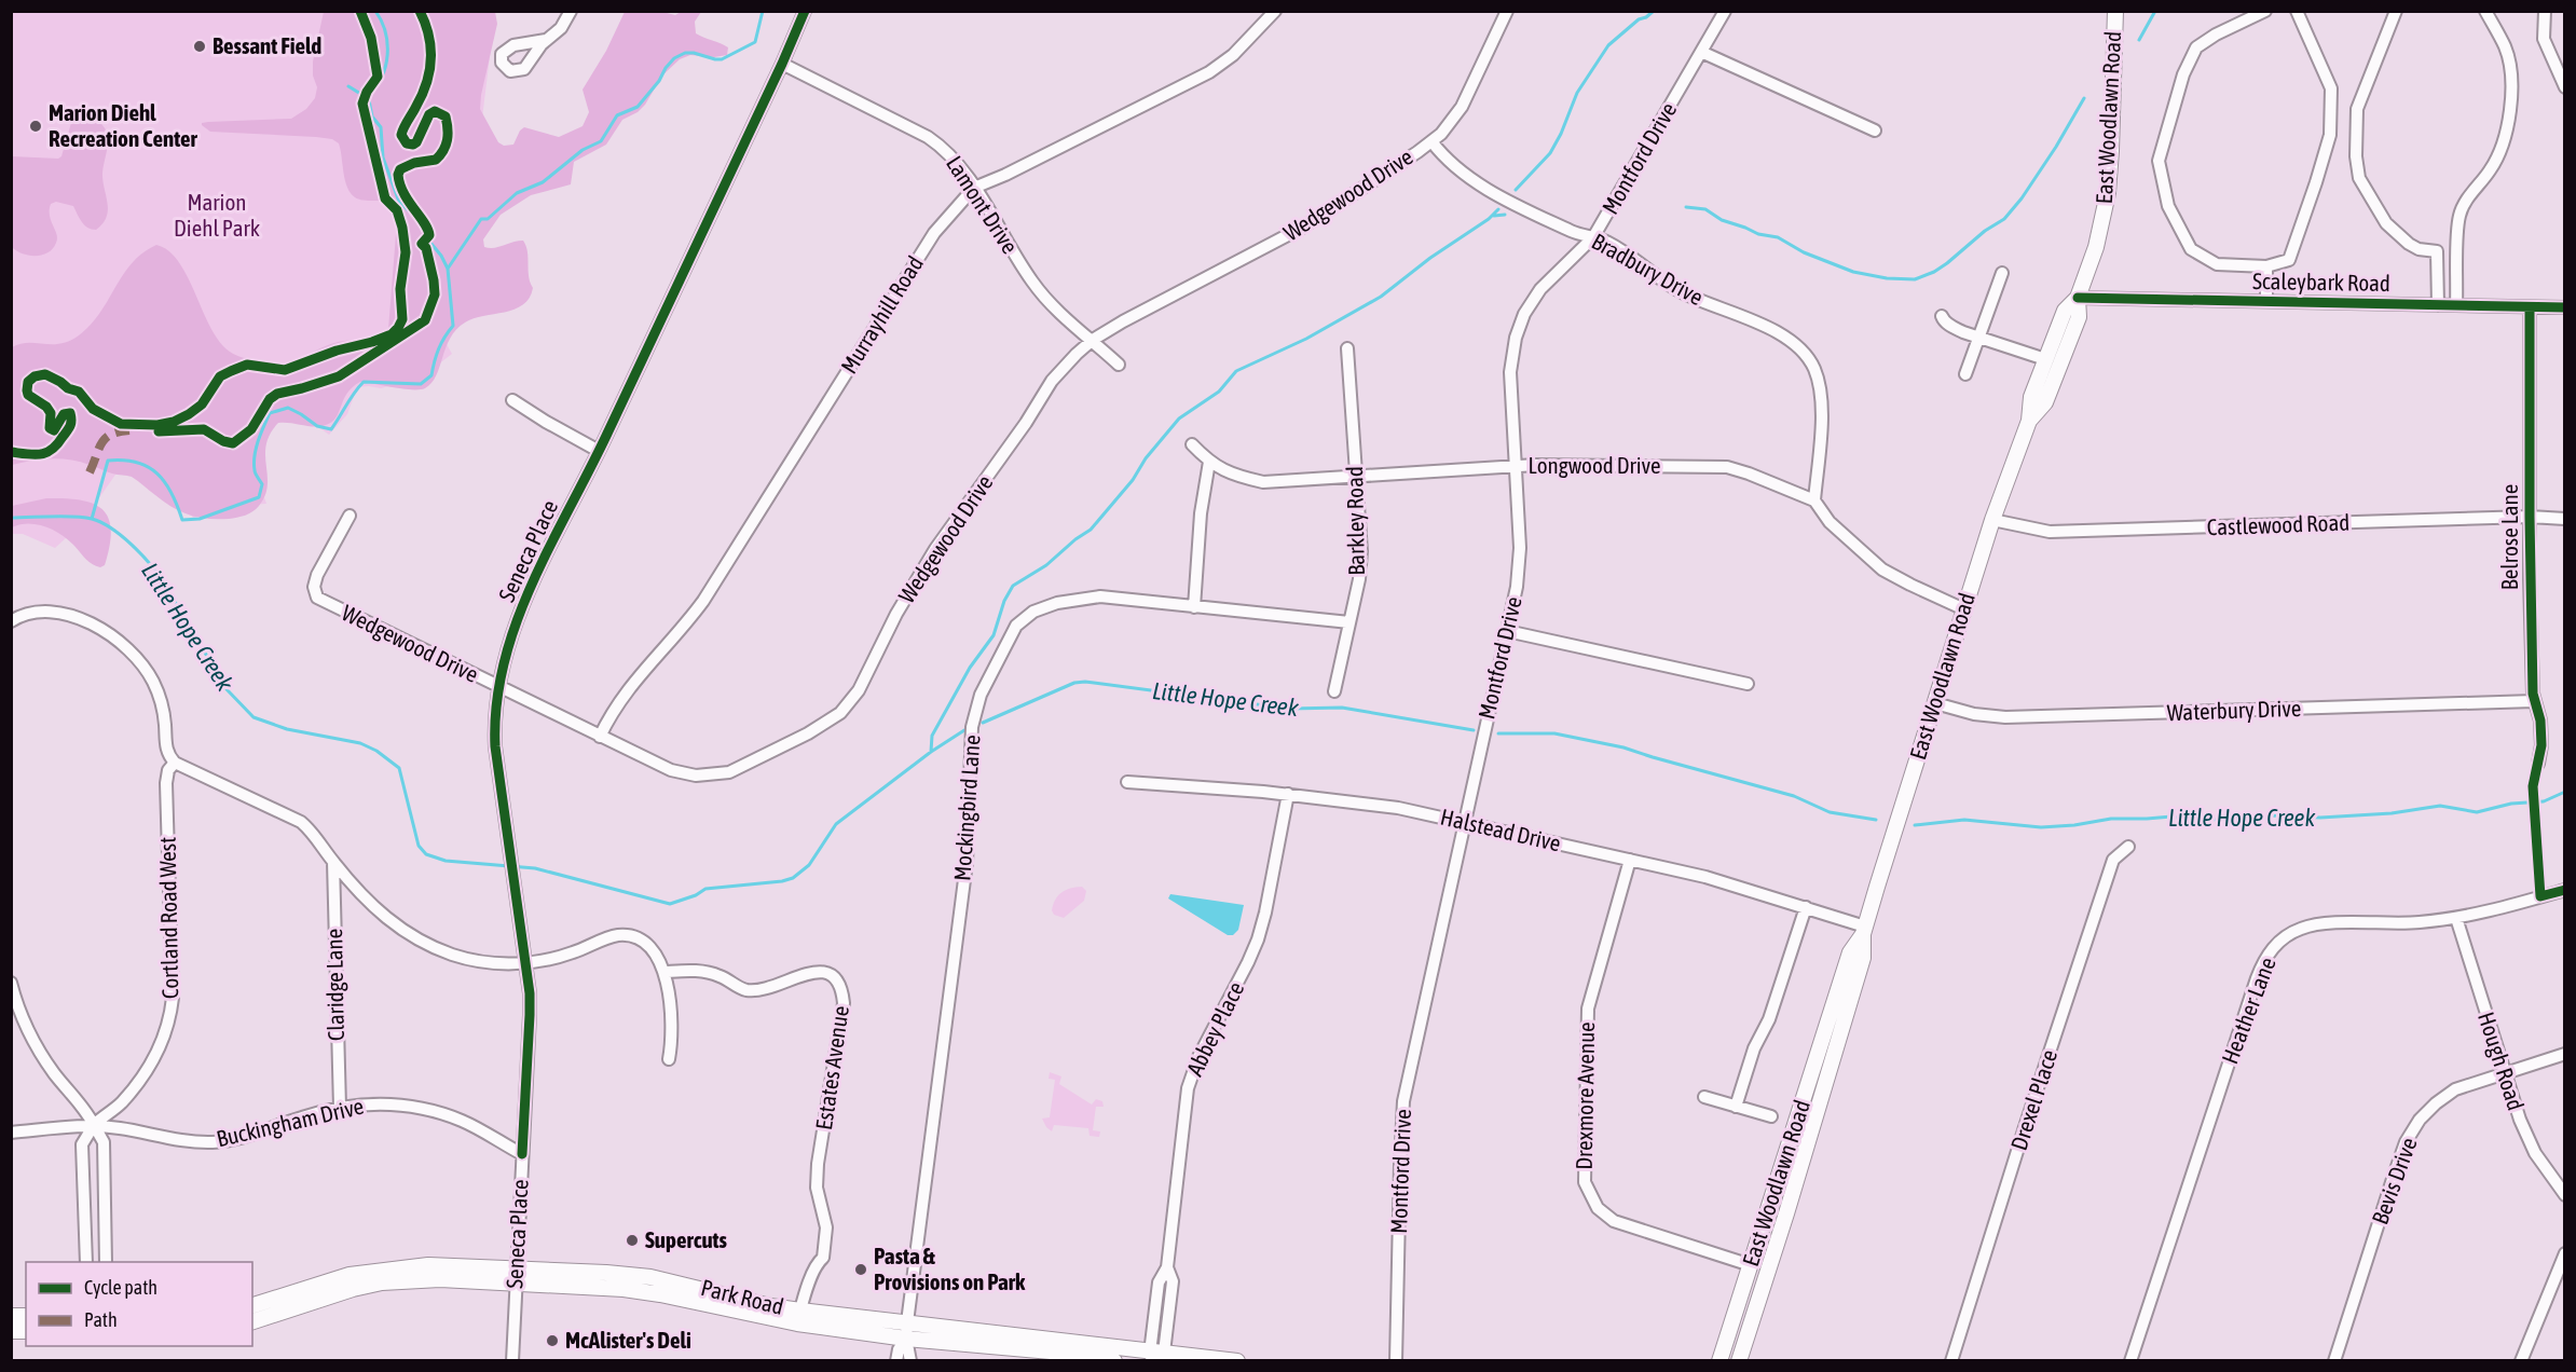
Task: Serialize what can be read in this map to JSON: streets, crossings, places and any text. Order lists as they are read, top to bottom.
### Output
{
  "streets": {
    "main road": ["East Woodlawn Road", "Park Road"],
    "street": [
      "Montford Drive",
      "Wedgewood Drive",
      "Lamont Drive",
      "Bradbury Drive",
      "Scaleybark Road",
      "Murrayhill Road",
      "Longwood Drive",
      "Barkley Road",
      "Castlewood Road",
      "Belrose Lane",
      "Seneca Place",
      "Waterbury Drive",
      "Mockingbird Lane",
      "Halstead Drive",
      "Cortland Road West",
      "Claridge Lane",
      "Heather Lane",
      "Abbey Place",
      "Hough Road",
      "Estates Avenue",
      "Drexmore Avenue",
      "Drexel Place",
      "Buckingham Drive",
      "Bevis Drive"
    ]
  },
  "crossings": [
    ["East Woodlawn Road", "Scaleybark Road"],
    ["East Woodlawn Road", "Castlewood Road"],
    ["East Woodlawn Road", "Waterbury Drive"],
    ["East Woodlawn Road", "Halstead Drive"],
    ["East Woodlawn Road", "Drexmore Avenue"],
    ["Montford Drive", "Bradbury Drive"],
    ["Montford Drive", "Longwood Drive"],
    ["Montford Drive", "Halstead Drive"],
    ["Wedgewood Drive", "Lamont Drive"],
    ["Wedgewood Drive", "Bradbury Drive"],
    ["Wedgewood Drive", "Murrayhill Road"],
    ["Wedgewood Drive", "Seneca Place"],
    ["Lamont Drive", "Murrayhill Road"],
    ["Lamont Drive", "Seneca Place"],
    ["Bradbury Drive", "Longwood Drive"],
    ["Scaleybark Road", "Belrose Lane"],
    ["Longwood Drive", "Barkley Road"],
    ["Barkley Road", "Mockingbird Lane"],
    ["Castlewood Road", "Belrose Lane"],
    ["Belrose Lane", "Waterbury Drive"],
    ["Seneca Place", "Buckingham Drive"],
    ["Seneca Place", "Park Road"],
    ["Mockingbird Lane", "Park Road"],
    ["Halstead Drive", "Abbey Place"],
    ["Halstead Drive", "Drexmore Avenue"],
    ["Cortland Road West", "Buckingham Drive"],
    ["Claridge Lane", "Buckingham Drive"],
    ["Heather Lane", "Hough Road"],
    ["Abbey Place", "Park Road"],
    ["Hough Road", "Bevis Drive"],
    ["Estates Avenue", "Park Road"]
  ],
  "water": ["Little Hope Creek"],
  "parks": ["Marion Diehl Park"],
  "places": [
    "Bessant Field",
    "Marion Diehl Recreation Center",
    "Supercuts",
    "Pasta & Provisions on Park",
    "McAlister's Deli"
  ],
  "legend": ["Cycle path", "Path"]
}
